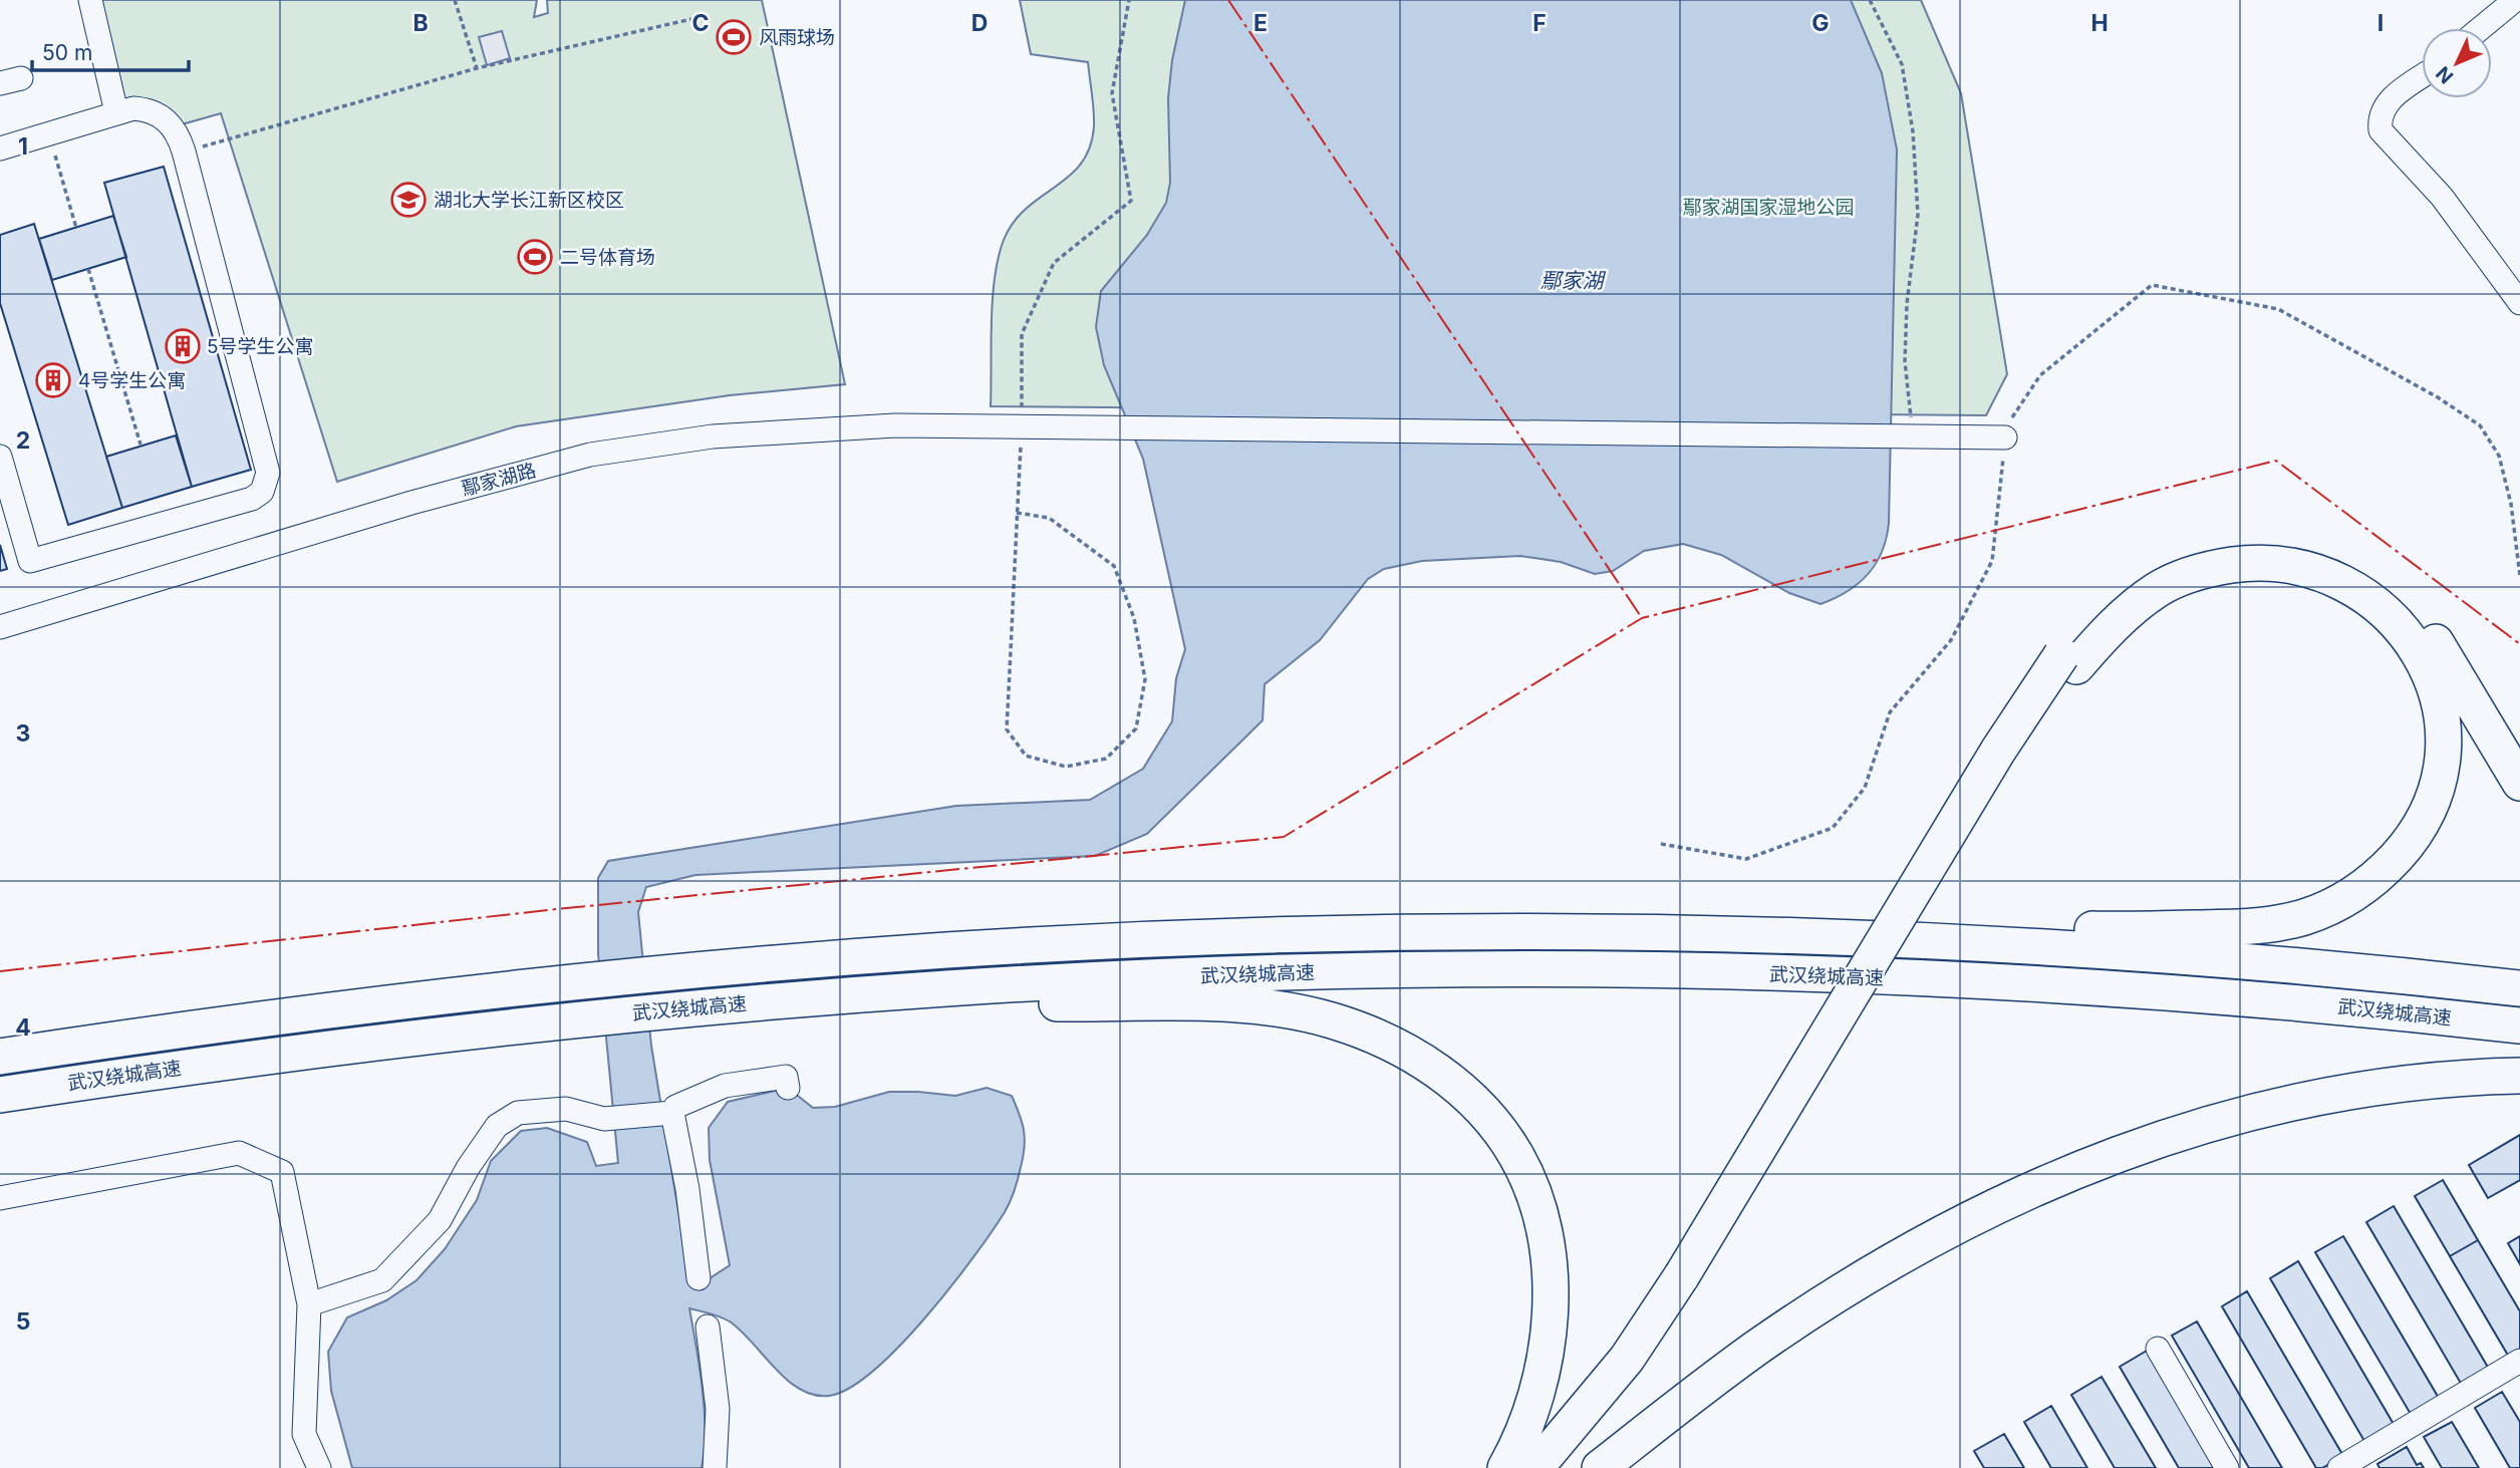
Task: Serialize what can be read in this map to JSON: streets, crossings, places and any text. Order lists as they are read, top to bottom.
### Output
{
  "streets": {
    "highway": ["武汉绕城高速"],
    "street": ["鄢家湖路"]
  },
  "water": ["鄢家湖"],
  "parks": ["鄢家湖国家湿地公园"],
  "places": {
    "sports": ["风雨球场", "二号体育场"],
    "school or university": ["湖北大学长江新区校区"],
    "building": ["5号学生公寓", "4号学生公寓"]
  },
  "scale_bar": "50 m",
  "north": "bottom left",
  "grid": {
    "columns": [
      "B",
      "C",
      "D",
      "E",
      "F",
      "G",
      "H",
      "I"
    ],
    "rows": [
      "1",
      "2",
      "3",
      "4",
      "5"
    ]
  }
}
